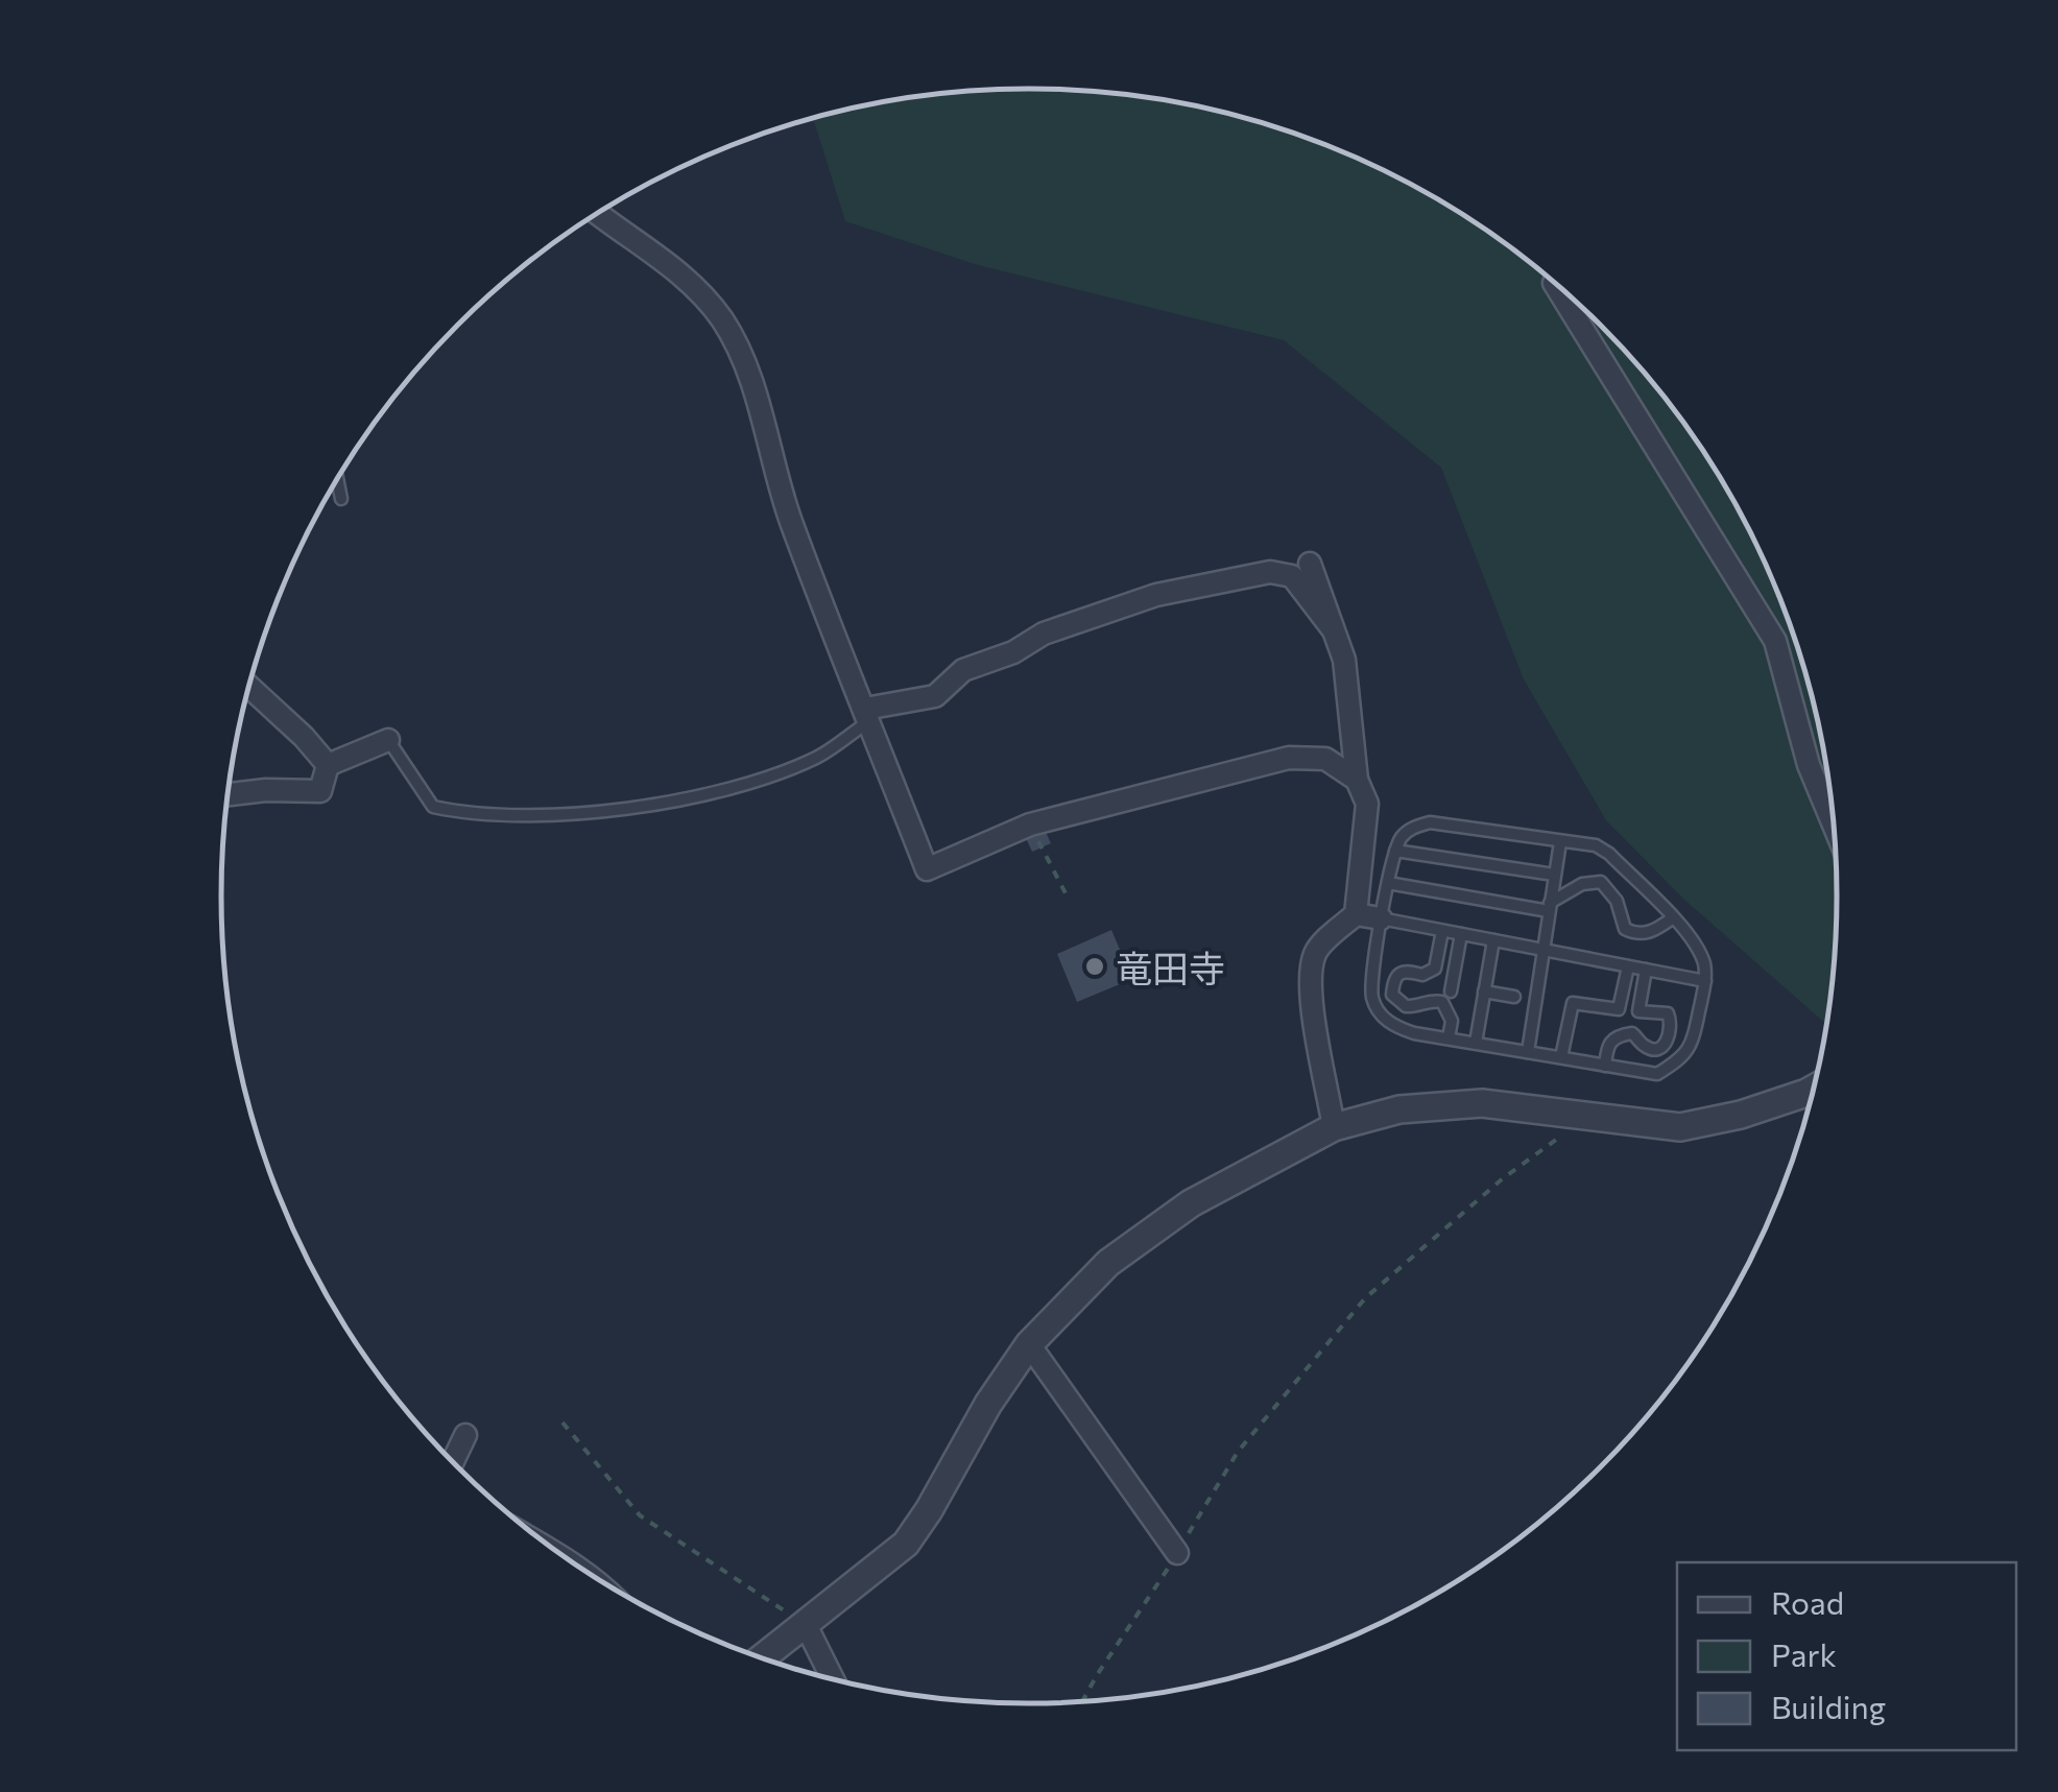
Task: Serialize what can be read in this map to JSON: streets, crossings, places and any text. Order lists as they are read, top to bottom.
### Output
{
  "places": ["竜田寺"],
  "legend": ["Road", "Park", "Building"]
}
